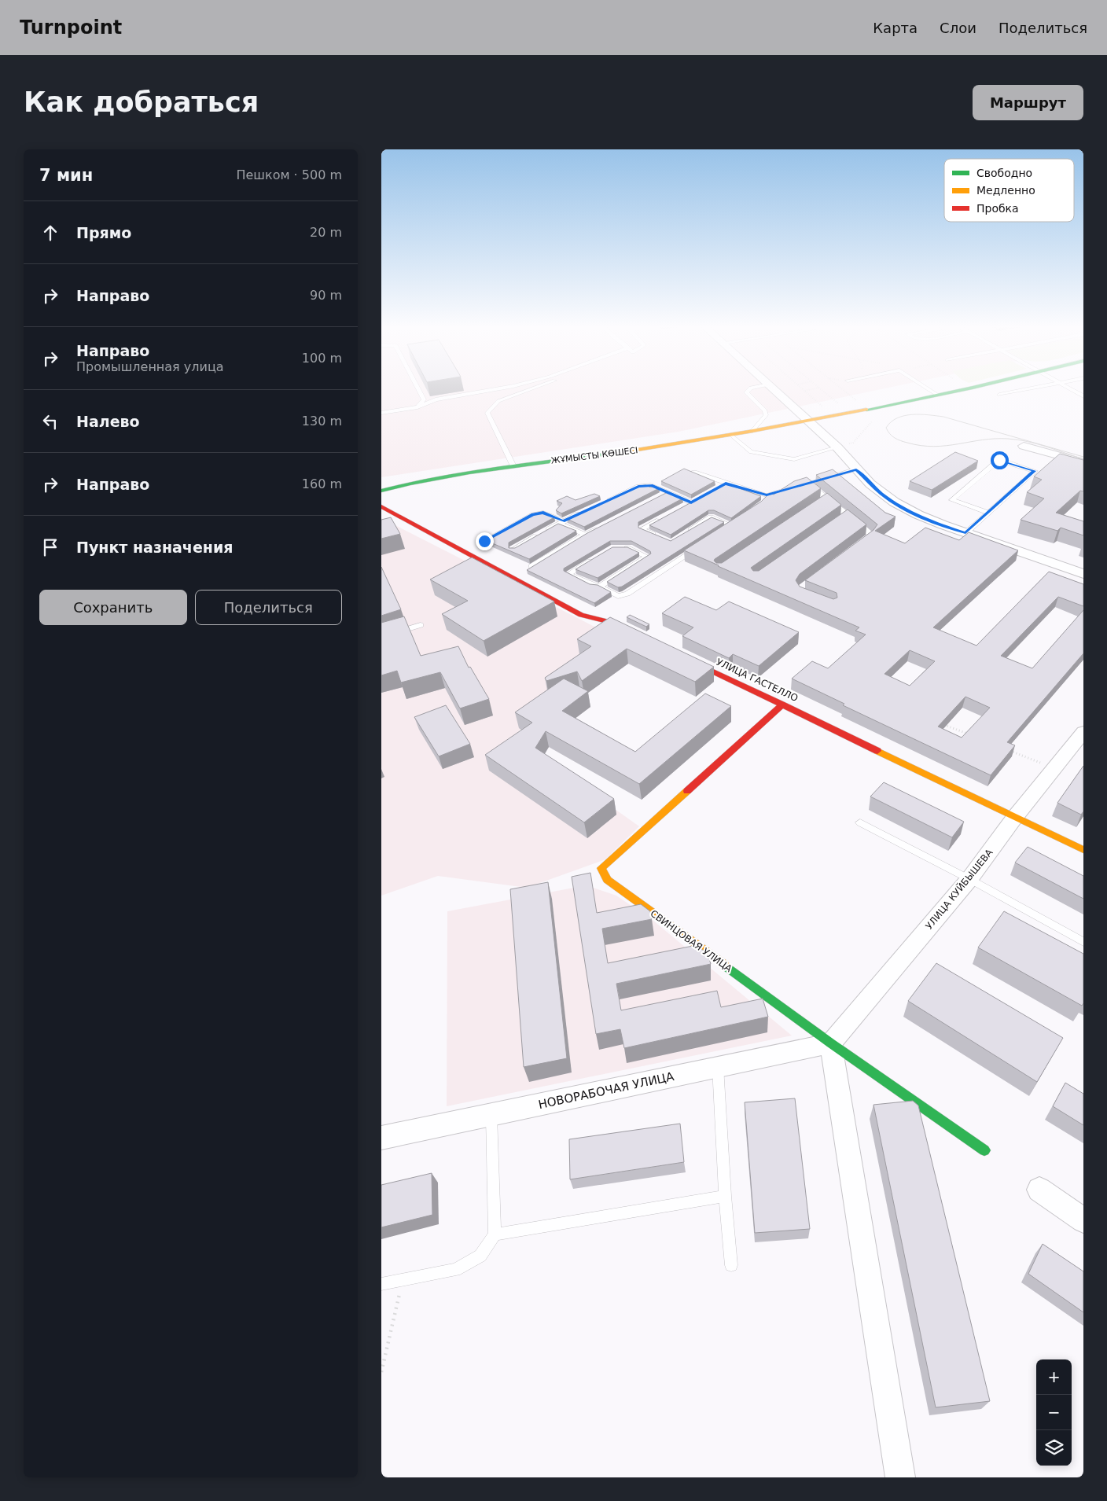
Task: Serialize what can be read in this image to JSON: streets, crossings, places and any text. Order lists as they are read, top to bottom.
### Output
{
  "streets": {
    "street": [
      "ЖҰМЫСТЫ КӨШЕСІ",
      "УЛИЦА ГАСТЕЛЛО",
      "УЛИЦА КУЙБЫШЕВА",
      "СВИНЦОВАЯ УЛИЦА",
      "НОВОРАБОЧАЯ УЛИЦА"
    ]
  },
  "crossings": [
    ["УЛИЦА ГАСТЕЛЛО", "УЛИЦА КУЙБЫШЕВА"],
    ["УЛИЦА ГАСТЕЛЛО", "СВИНЦОВАЯ УЛИЦА"],
    ["УЛИЦА КУЙБЫШЕВА", "СВИНЦОВАЯ УЛИЦА"],
    ["УЛИЦА КУЙБЫШЕВА", "НОВОРАБОЧАЯ УЛИЦА"],
    ["СВИНЦОВАЯ УЛИЦА", "НОВОРАБОЧАЯ УЛИЦА"]
  ],
  "legend": ["Свободно", "Медленно", "Пробка"],
  "page": {
    "header": "Turnpoint",
    "nav": ["Карта", "Слои", "Поделиться"],
    "buttons": [
      "Маршрут",
      ["Сохранить", "Поделиться"]
    ],
    "title": "Как добраться",
    "heading": ["7 мин", "Пешком · 500 m"],
    "list": [
      ["Прямо", "20 m"],
      ["Направо", "90 m"],
      ["Направо", "Промышленная улица", "100 m"],
      ["Налево", "130 m"],
      ["Направо", "160 m"],
      "Пункт назначения"
    ],
    "map_buttons": ["+", "−"]
  }
}
